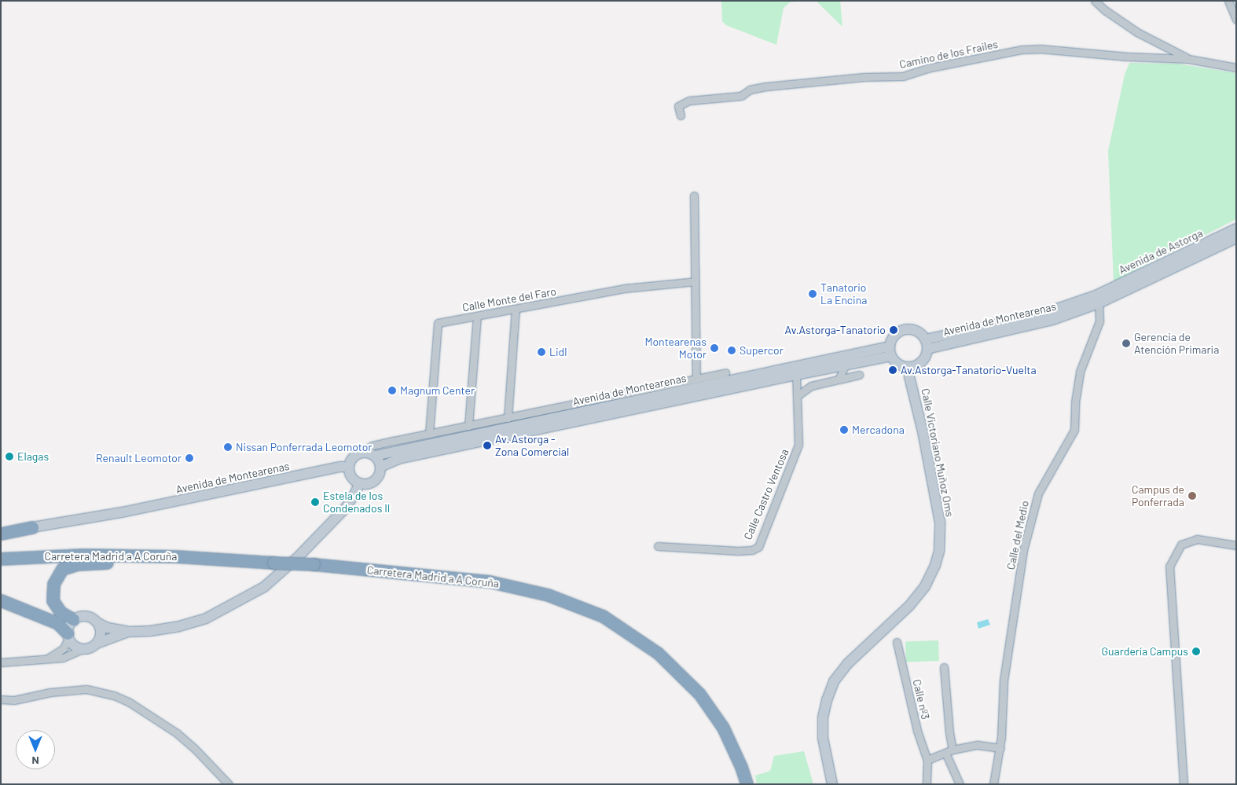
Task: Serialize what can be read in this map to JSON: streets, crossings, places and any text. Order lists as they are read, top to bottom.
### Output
{
  "streets": {
    "highway": ["Carretera Madrid a A Coruña"],
    "main road": ["Avenida de Astorga", "Avenida de Montearenas", "Calle Victoriano Muñoz Oms"],
    "street": [
      "Camino de los Frailes",
      "Calle Monte del Faro",
      "Calle Castro Ventosa",
      "Calle del Medio",
      "Calle nº3"
    ]
  },
  "crossings": [
    ["Avenida de Astorga", "Avenida de Montearenas"],
    ["Avenida de Astorga", "Calle del Medio"],
    ["Avenida de Montearenas", "Calle Victoriano Muñoz Oms"],
    ["Avenida de Montearenas", "Calle Castro Ventosa"],
    ["Avenida de Montearenas", "Calle del Medio"]
  ],
  "places": [
    "Tanatorio La Encina",
    "Av.Astorga-Tanatorio",
    "Gerencia de Atención Primaria",
    "Montearenas Motor",
    "Supercor",
    "Lidl",
    "Av.Astorga-Tanatorio-Vuelta",
    "Magnum Center",
    "Mercadona",
    "Av. Astorga - Zona Comercial",
    "Nissan Ponferrada Leomotor",
    "Elagas",
    "Renault Leomotor",
    "Campus de Ponferrada",
    "Estela de los Condenados II",
    "Guardería Campus"
  ],
  "north": "bottom"
}
